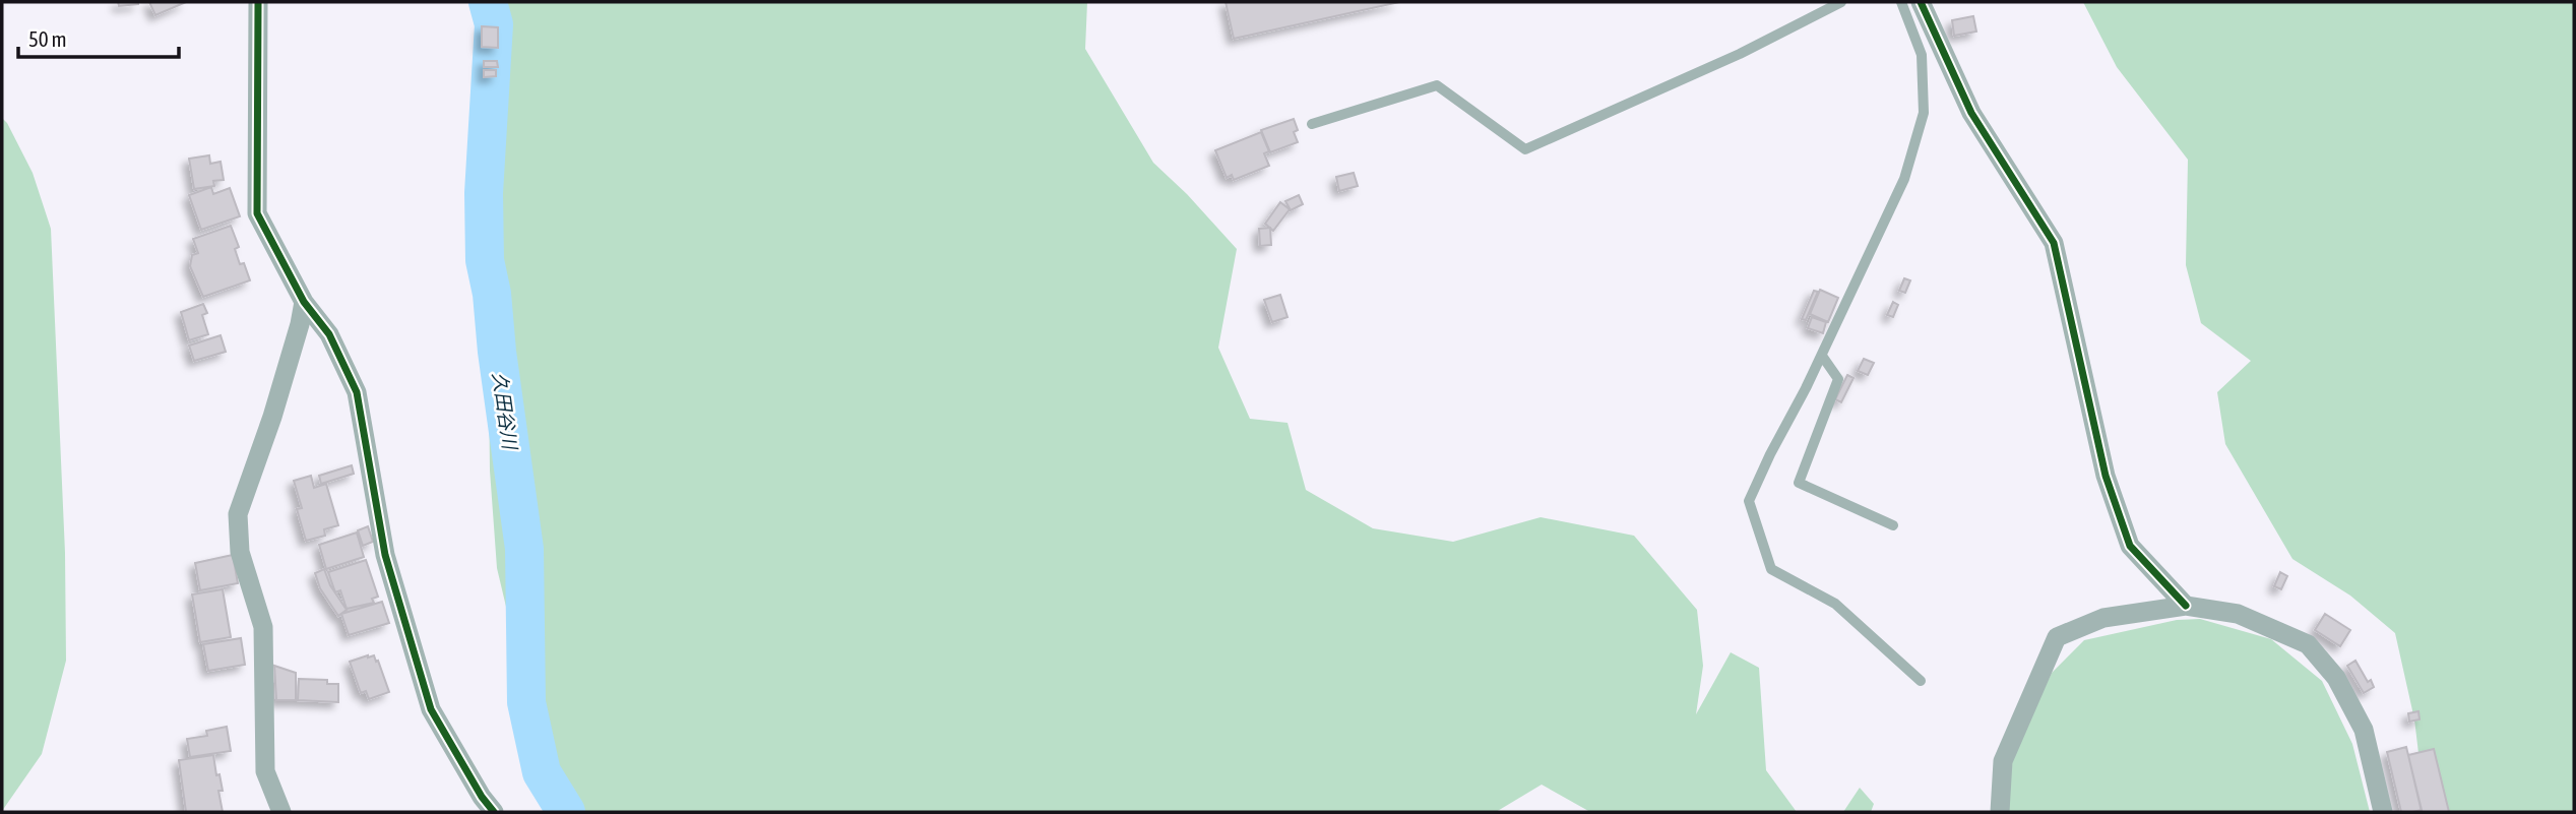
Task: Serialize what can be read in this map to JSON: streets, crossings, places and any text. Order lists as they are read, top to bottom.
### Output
{
  "water": ["久田谷川"],
  "scale_bar": "50 m"
}
